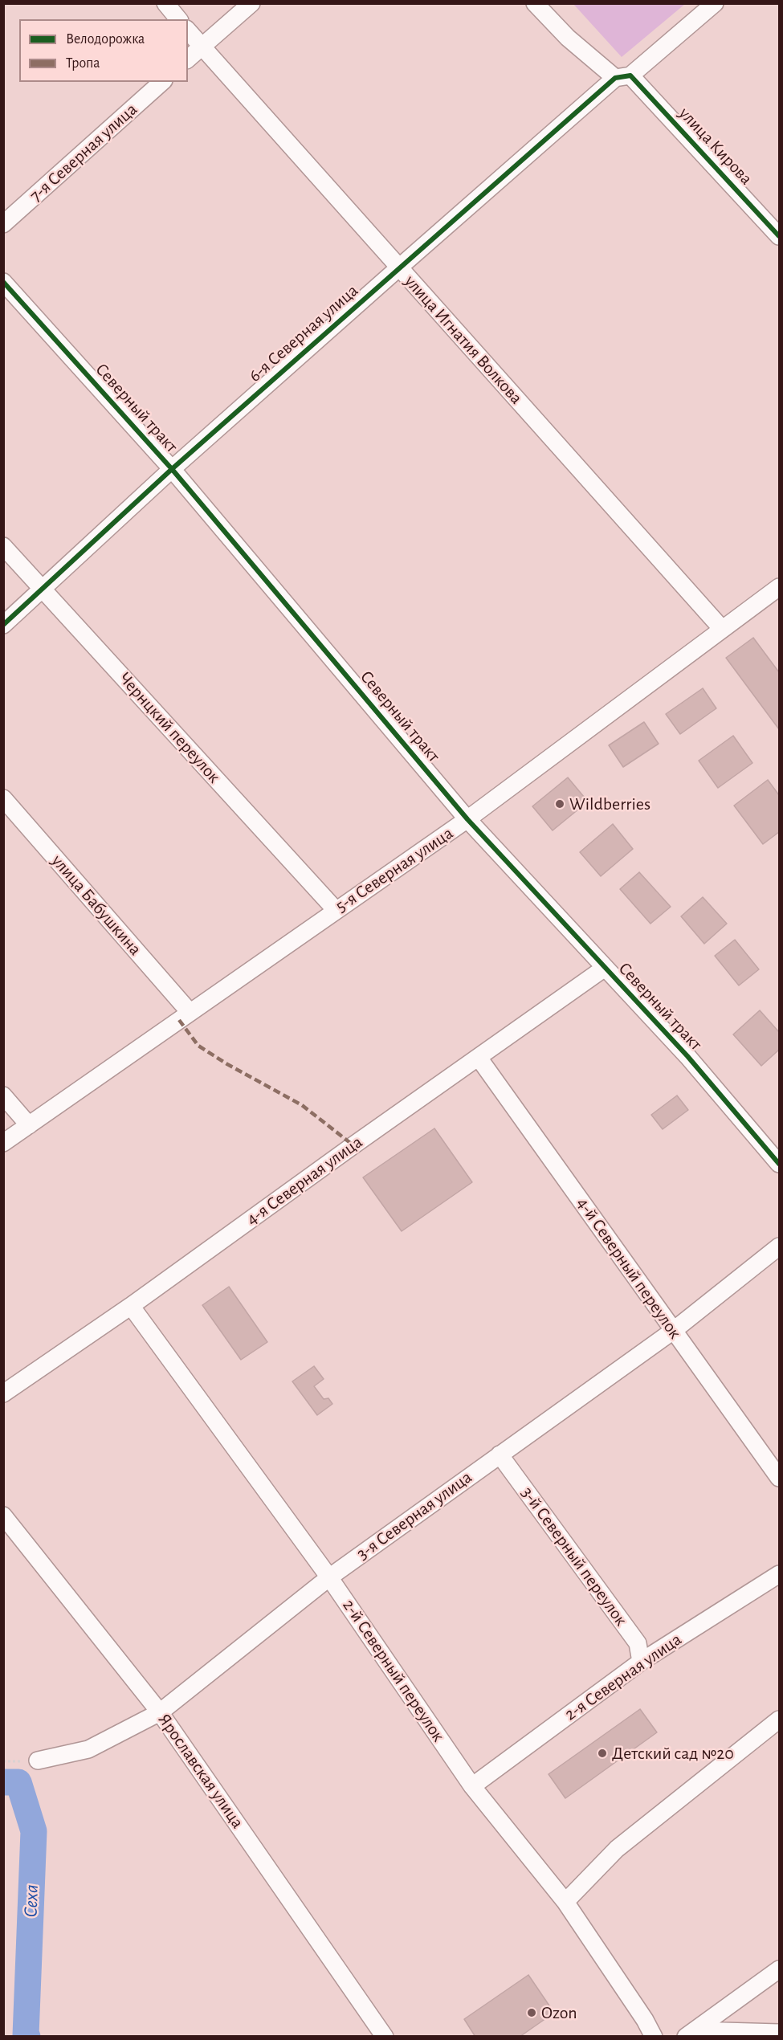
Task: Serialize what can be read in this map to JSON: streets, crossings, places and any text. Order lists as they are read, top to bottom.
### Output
{
  "streets": {
    "street": [
      "улица Кирова",
      "7-я Северная улица",
      "6-я Северная улица",
      "улица Игнатия Волкова",
      "Северный тракт",
      "Чернцкий переулок",
      "5-я Северная улица",
      "улица Бабушкина",
      "4-я Северная улица",
      "4-й Северный переулок",
      "3-я Северная улица",
      "3-й Северный переулок",
      "2-й Северный переулок",
      "2-я Северная улица",
      "Ярославская улица"
    ]
  },
  "crossings": [
    ["улица Кирова", "6-я Северная улица"],
    ["6-я Северная улица", "улица Игнатия Волкова"],
    ["6-я Северная улица", "Северный тракт"],
    ["6-я Северная улица", "Чернцкий переулок"],
    ["улица Игнатия Волкова", "5-я Северная улица"],
    ["Северный тракт", "5-я Северная улица"],
    ["Северный тракт", "4-я Северная улица"],
    ["Чернцкий переулок", "5-я Северная улица"],
    ["5-я Северная улица", "улица Бабушкина"],
    ["4-я Северная улица", "4-й Северный переулок"],
    ["4-я Северная улица", "2-й Северный переулок"],
    ["4-й Северный переулок", "3-я Северная улица"],
    ["3-я Северная улица", "3-й Северный переулок"],
    ["3-я Северная улица", "2-й Северный переулок"],
    ["3-я Северная улица", "Ярославская улица"],
    ["3-й Северный переулок", "2-я Северная улица"],
    ["2-й Северный переулок", "2-я Северная улица"]
  ],
  "water": ["Сеха"],
  "places": ["Wildberries", "Детский сад №20", "Ozon"],
  "legend": ["Велодорожка", "Тропа"]
}
